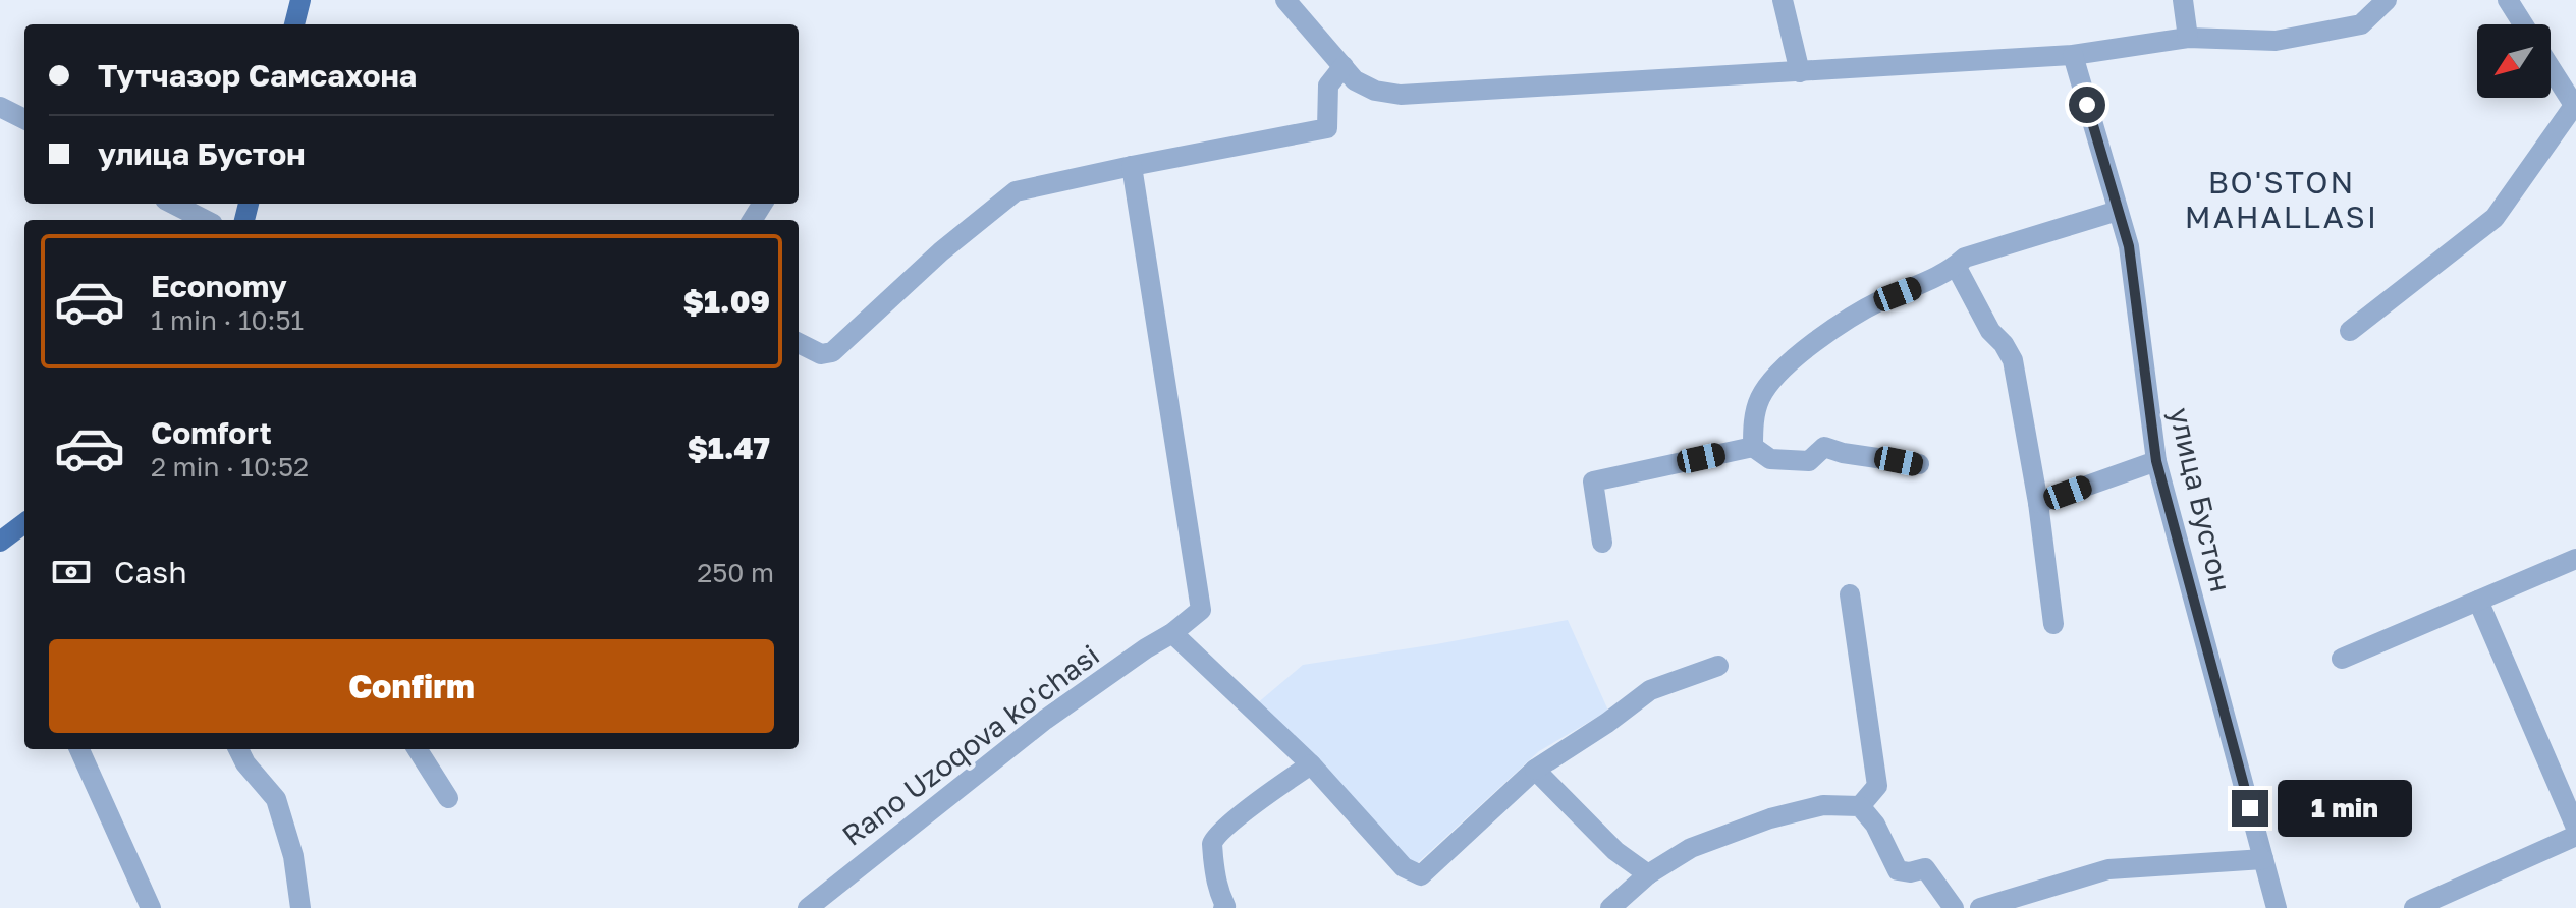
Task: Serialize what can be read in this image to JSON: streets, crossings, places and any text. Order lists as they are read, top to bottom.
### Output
{
  "streets": {
    "street": ["улица Бустон", "Rano Uzoqova ko'chasi"]
  },
  "districts": ["BO'STON MAHALLASI"],
  "north": "bottom left",
  "page": {
    "banner": ["Тутчазор Самсахона", "улица Бустон"],
    "list": [
      {
        "name": "Economy",
        "note": "1 min · 10:51",
        "value": "$1.09"
      },
      {
        "name": "Comfort",
        "note": "2 min · 10:52",
        "value": "$1.47"
      }
    ],
    "pay": ["Cash", "250 m"],
    "buttons": "Confirm",
    "bubble": "1 min"
  }
}
